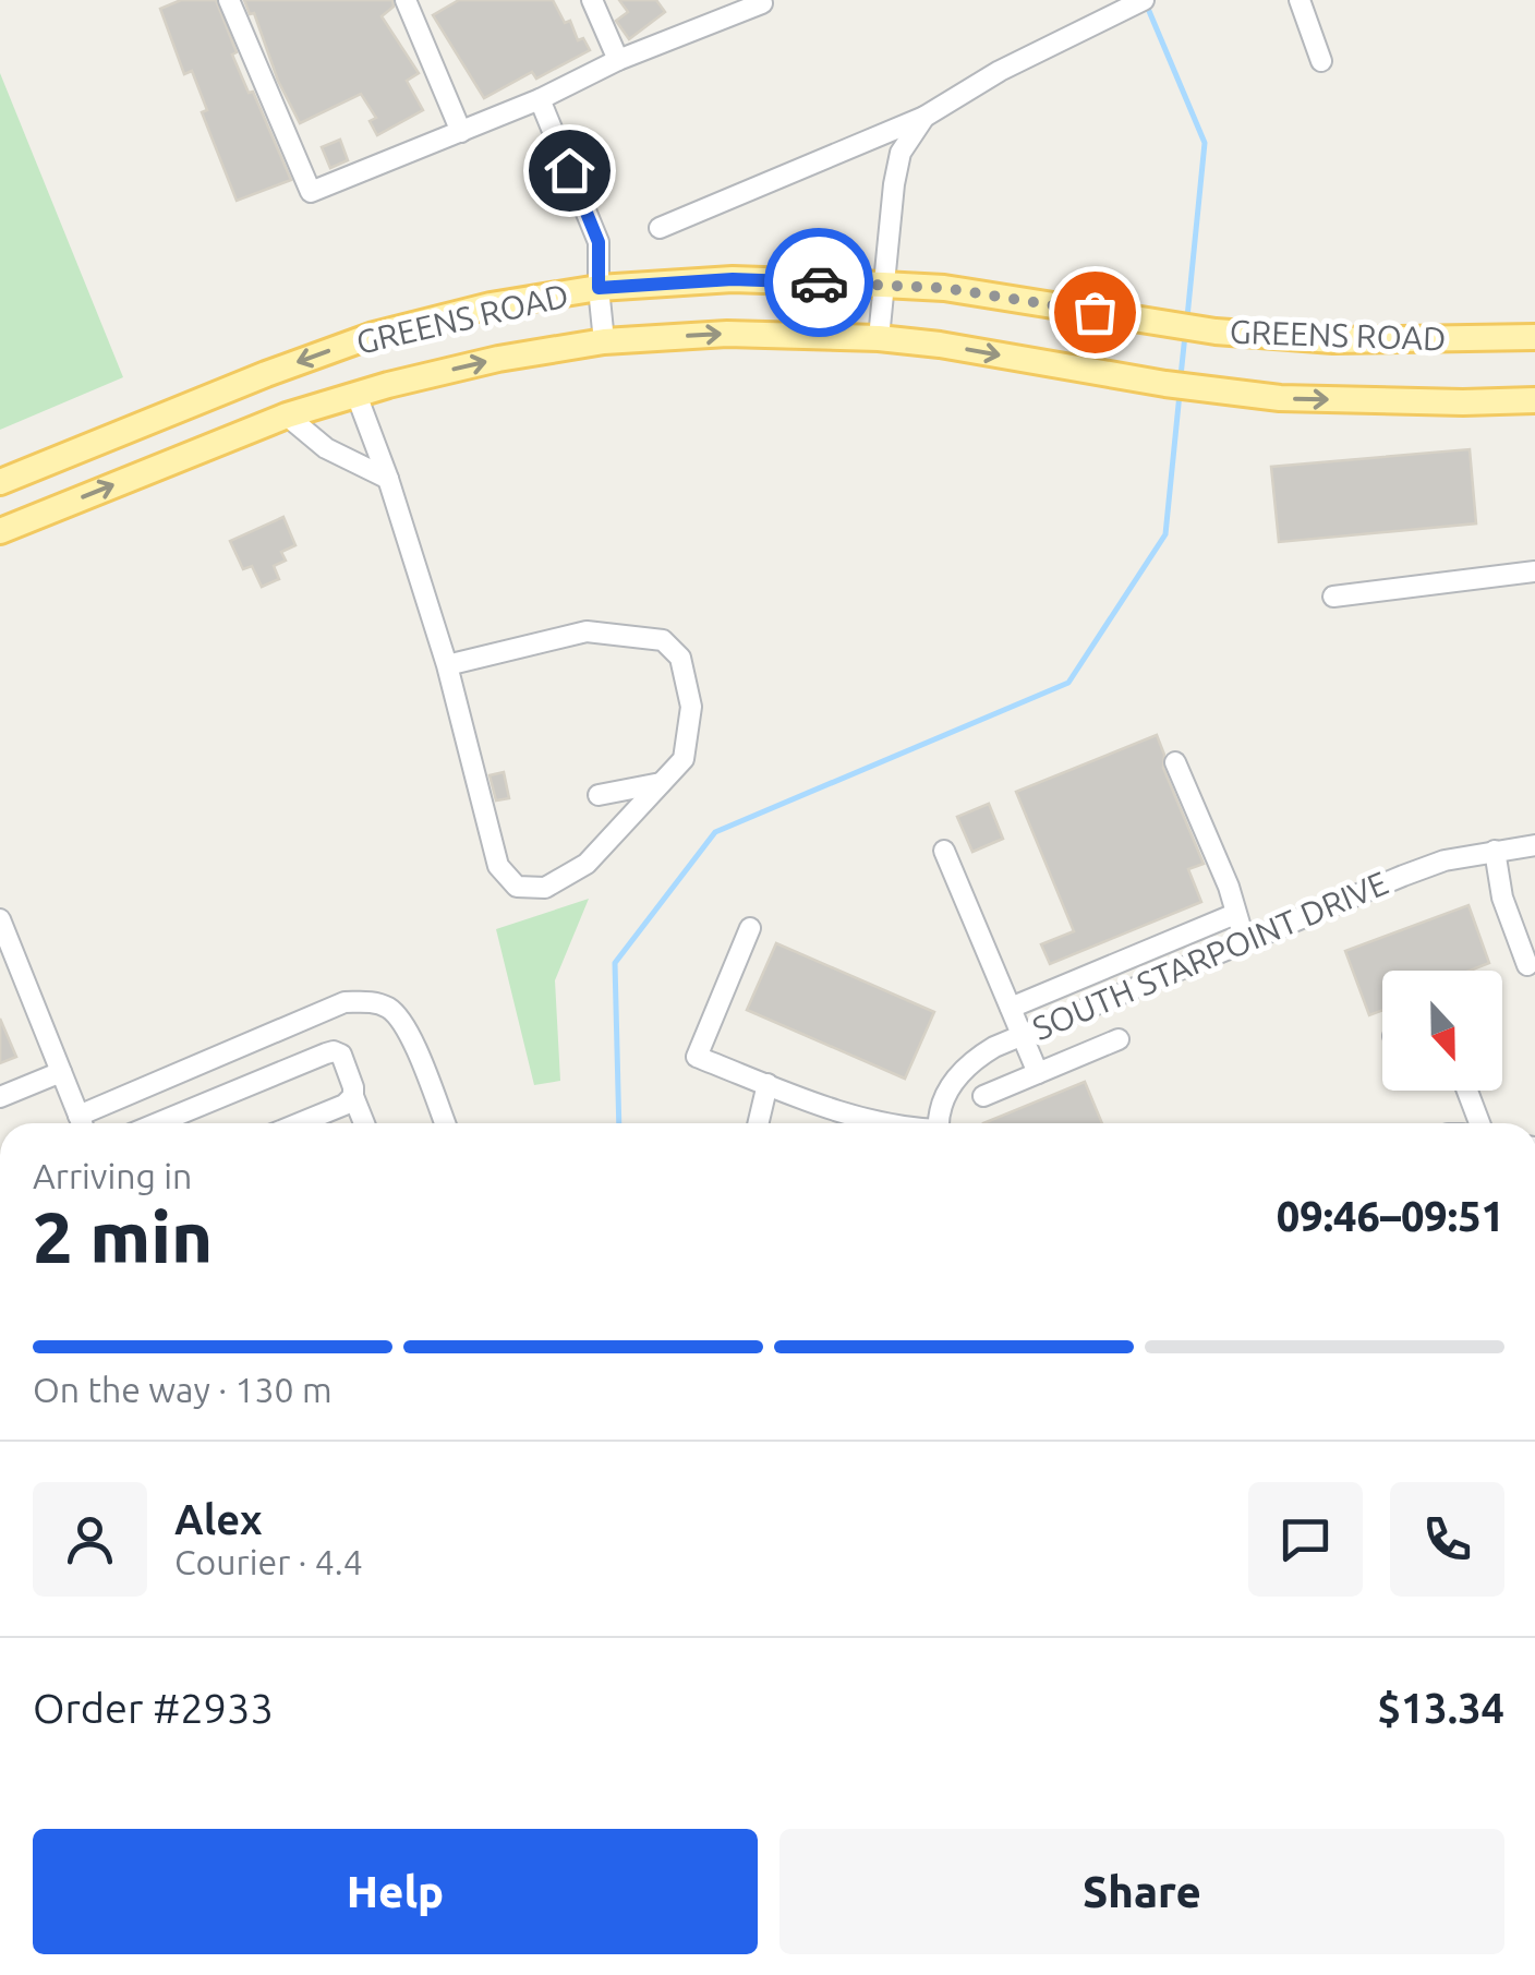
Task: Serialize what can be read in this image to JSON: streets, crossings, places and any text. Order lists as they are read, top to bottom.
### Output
{
  "streets": {
    "main road": ["GREENS ROAD"],
    "street": ["SOUTH STARPOINT DRIVE"]
  },
  "north": "bottom",
  "page": {
    "heading": ["2 min", "Arriving in", "09:46–09:51"],
    "panel": [
      "Alex",
      "Courier · 4.4",
      "Order #2933",
      "$13.34"
    ],
    "bar": "On the way · 130 m",
    "buttons": ["Help", "Share"]
  }
}
